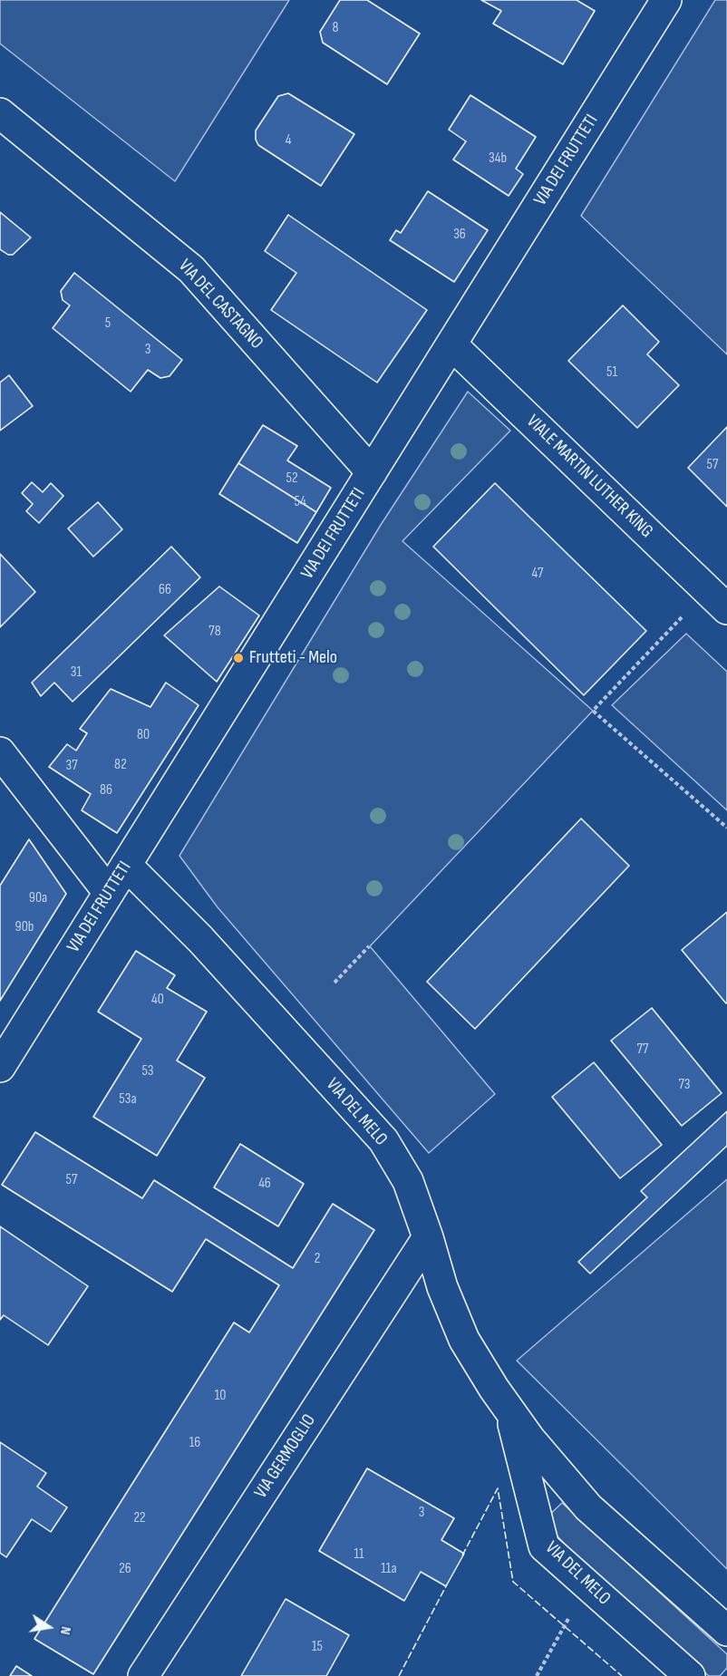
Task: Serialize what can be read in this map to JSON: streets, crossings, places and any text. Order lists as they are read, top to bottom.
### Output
{
  "streets": {
    "street": [
      "VIA DEI FRUTTETI",
      "VIA DEL CASTAGNO",
      "VIALE MARTIN LUTHER KING",
      "VIA DEL MELO",
      "VIA GERMOGLIO"
    ]
  },
  "crossings": [
    ["VIA DEI FRUTTETI", "VIA DEL CASTAGNO"],
    ["VIA DEI FRUTTETI", "VIALE MARTIN LUTHER KING"],
    ["VIA DEI FRUTTETI", "VIA DEL MELO"],
    ["VIA DEL MELO", "VIA GERMOGLIO"]
  ],
  "places": ["Frutteti - Melo"],
  "house_numbers": [
    "8",
    "4",
    "34b",
    "36",
    "5",
    "3",
    "51",
    "57",
    "52",
    "54",
    "47",
    "66",
    "78",
    "31",
    "80",
    "82",
    "37",
    "86",
    "90a",
    "90b",
    "40",
    "77",
    "53",
    "73",
    "53a",
    "57",
    "46",
    "2",
    "10",
    "16",
    "3",
    "22",
    "11",
    "26",
    "11a",
    "15"
  ],
  "north": "right"
}
